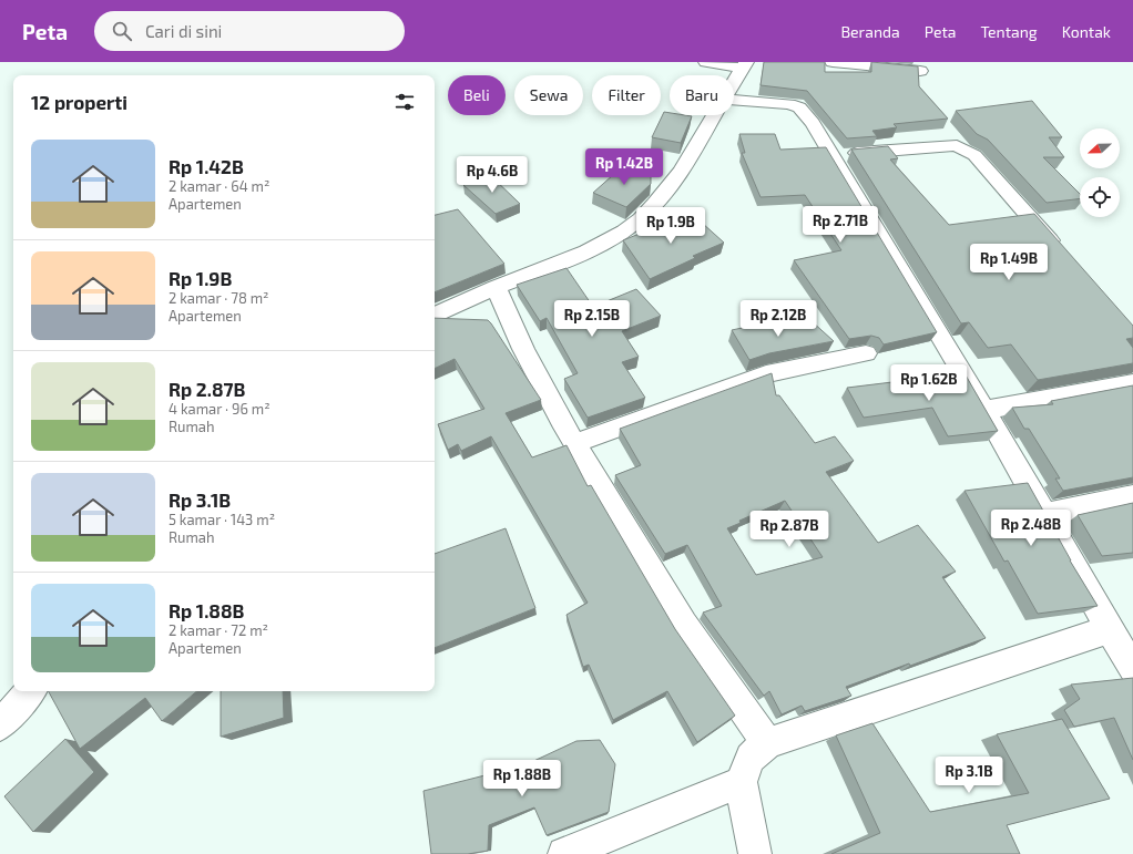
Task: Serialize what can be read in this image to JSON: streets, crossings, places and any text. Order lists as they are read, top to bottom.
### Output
{
  "north": "left",
  "page": {
    "header": "Peta",
    "search": "Cari di sini",
    "nav": [
      "Beranda",
      "Peta",
      "Tentang",
      "Kontak"
    ],
    "chip": [
      "Beli",
      "Sewa",
      "Filter",
      "Baru"
    ],
    "heading": "12 properti",
    "list": [
      {
        "name": "Rp 1.42B",
        "note": "2 kamar · 64 m² · Apartemen"
      },
      {
        "name": "Rp 1.9B",
        "note": "2 kamar · 78 m² · Apartemen"
      },
      {
        "name": "Rp 2.87B",
        "note": "4 kamar · 96 m² · Rumah"
      },
      {
        "name": "Rp 3.1B",
        "note": "5 kamar · 143 m² · Rumah"
      },
      {
        "name": "Rp 1.88B",
        "note": "2 kamar · 72 m² · Apartemen"
      }
    ],
    "price": [
      "Rp 1.42B",
      "Rp 4.6B",
      "Rp 2.71B",
      "Rp 1.9B",
      "Rp 1.49B",
      "Rp 2.15B",
      "Rp 2.12B",
      "Rp 1.62B",
      "Rp 2.48B",
      "Rp 2.87B",
      "Rp 3.1B",
      "Rp 1.88B"
    ]
  }
}
